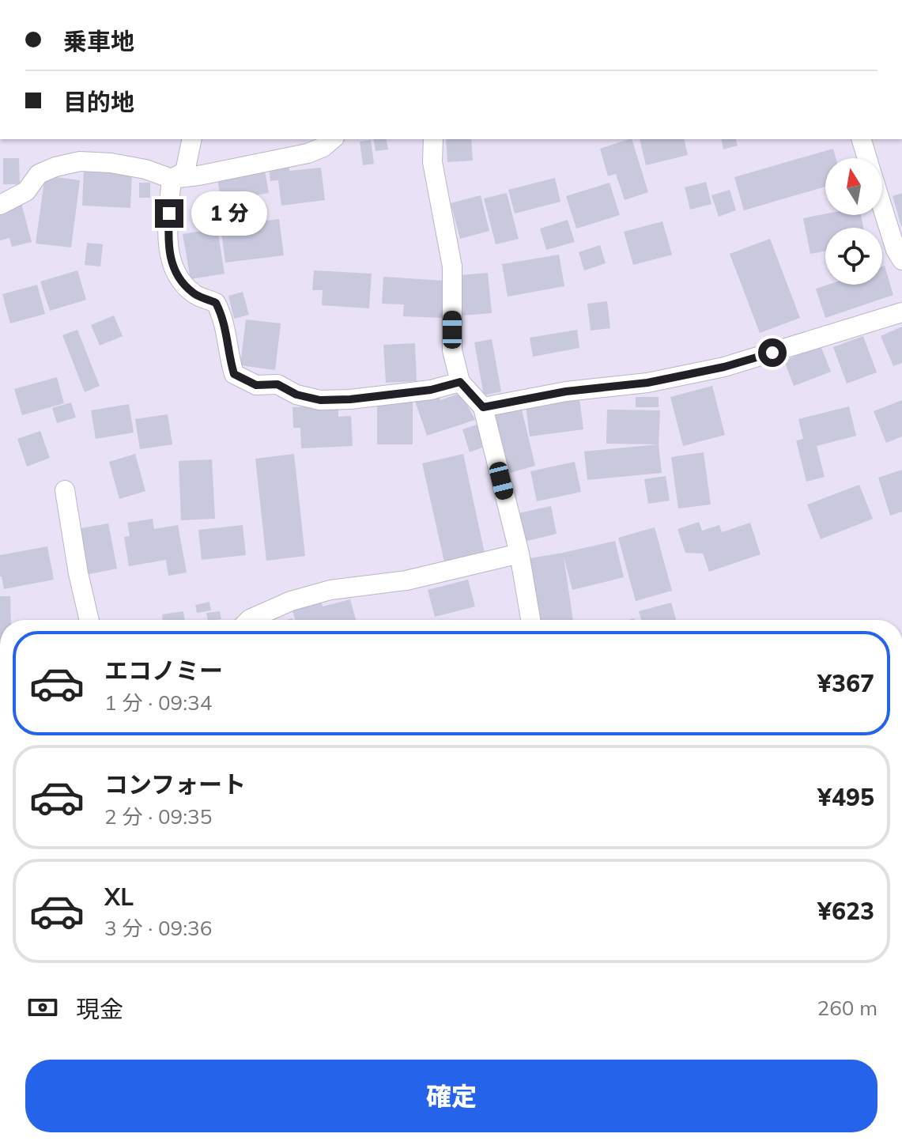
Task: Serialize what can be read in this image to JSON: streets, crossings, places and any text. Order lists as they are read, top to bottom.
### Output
{
  "north": "top",
  "page": {
    "banner": ["乗車地", "目的地"],
    "bubble": "1 分",
    "list": [
      {
        "name": "エコノミー",
        "note": "1 分 · 09:34",
        "value": "¥367"
      },
      {
        "name": "コンフォート",
        "note": "2 分 · 09:35",
        "value": "¥495"
      },
      {
        "name": "XL",
        "note": "3 分 · 09:36",
        "value": "¥623"
      }
    ],
    "pay": ["現金", "260 m"],
    "buttons": "確定"
  }
}
